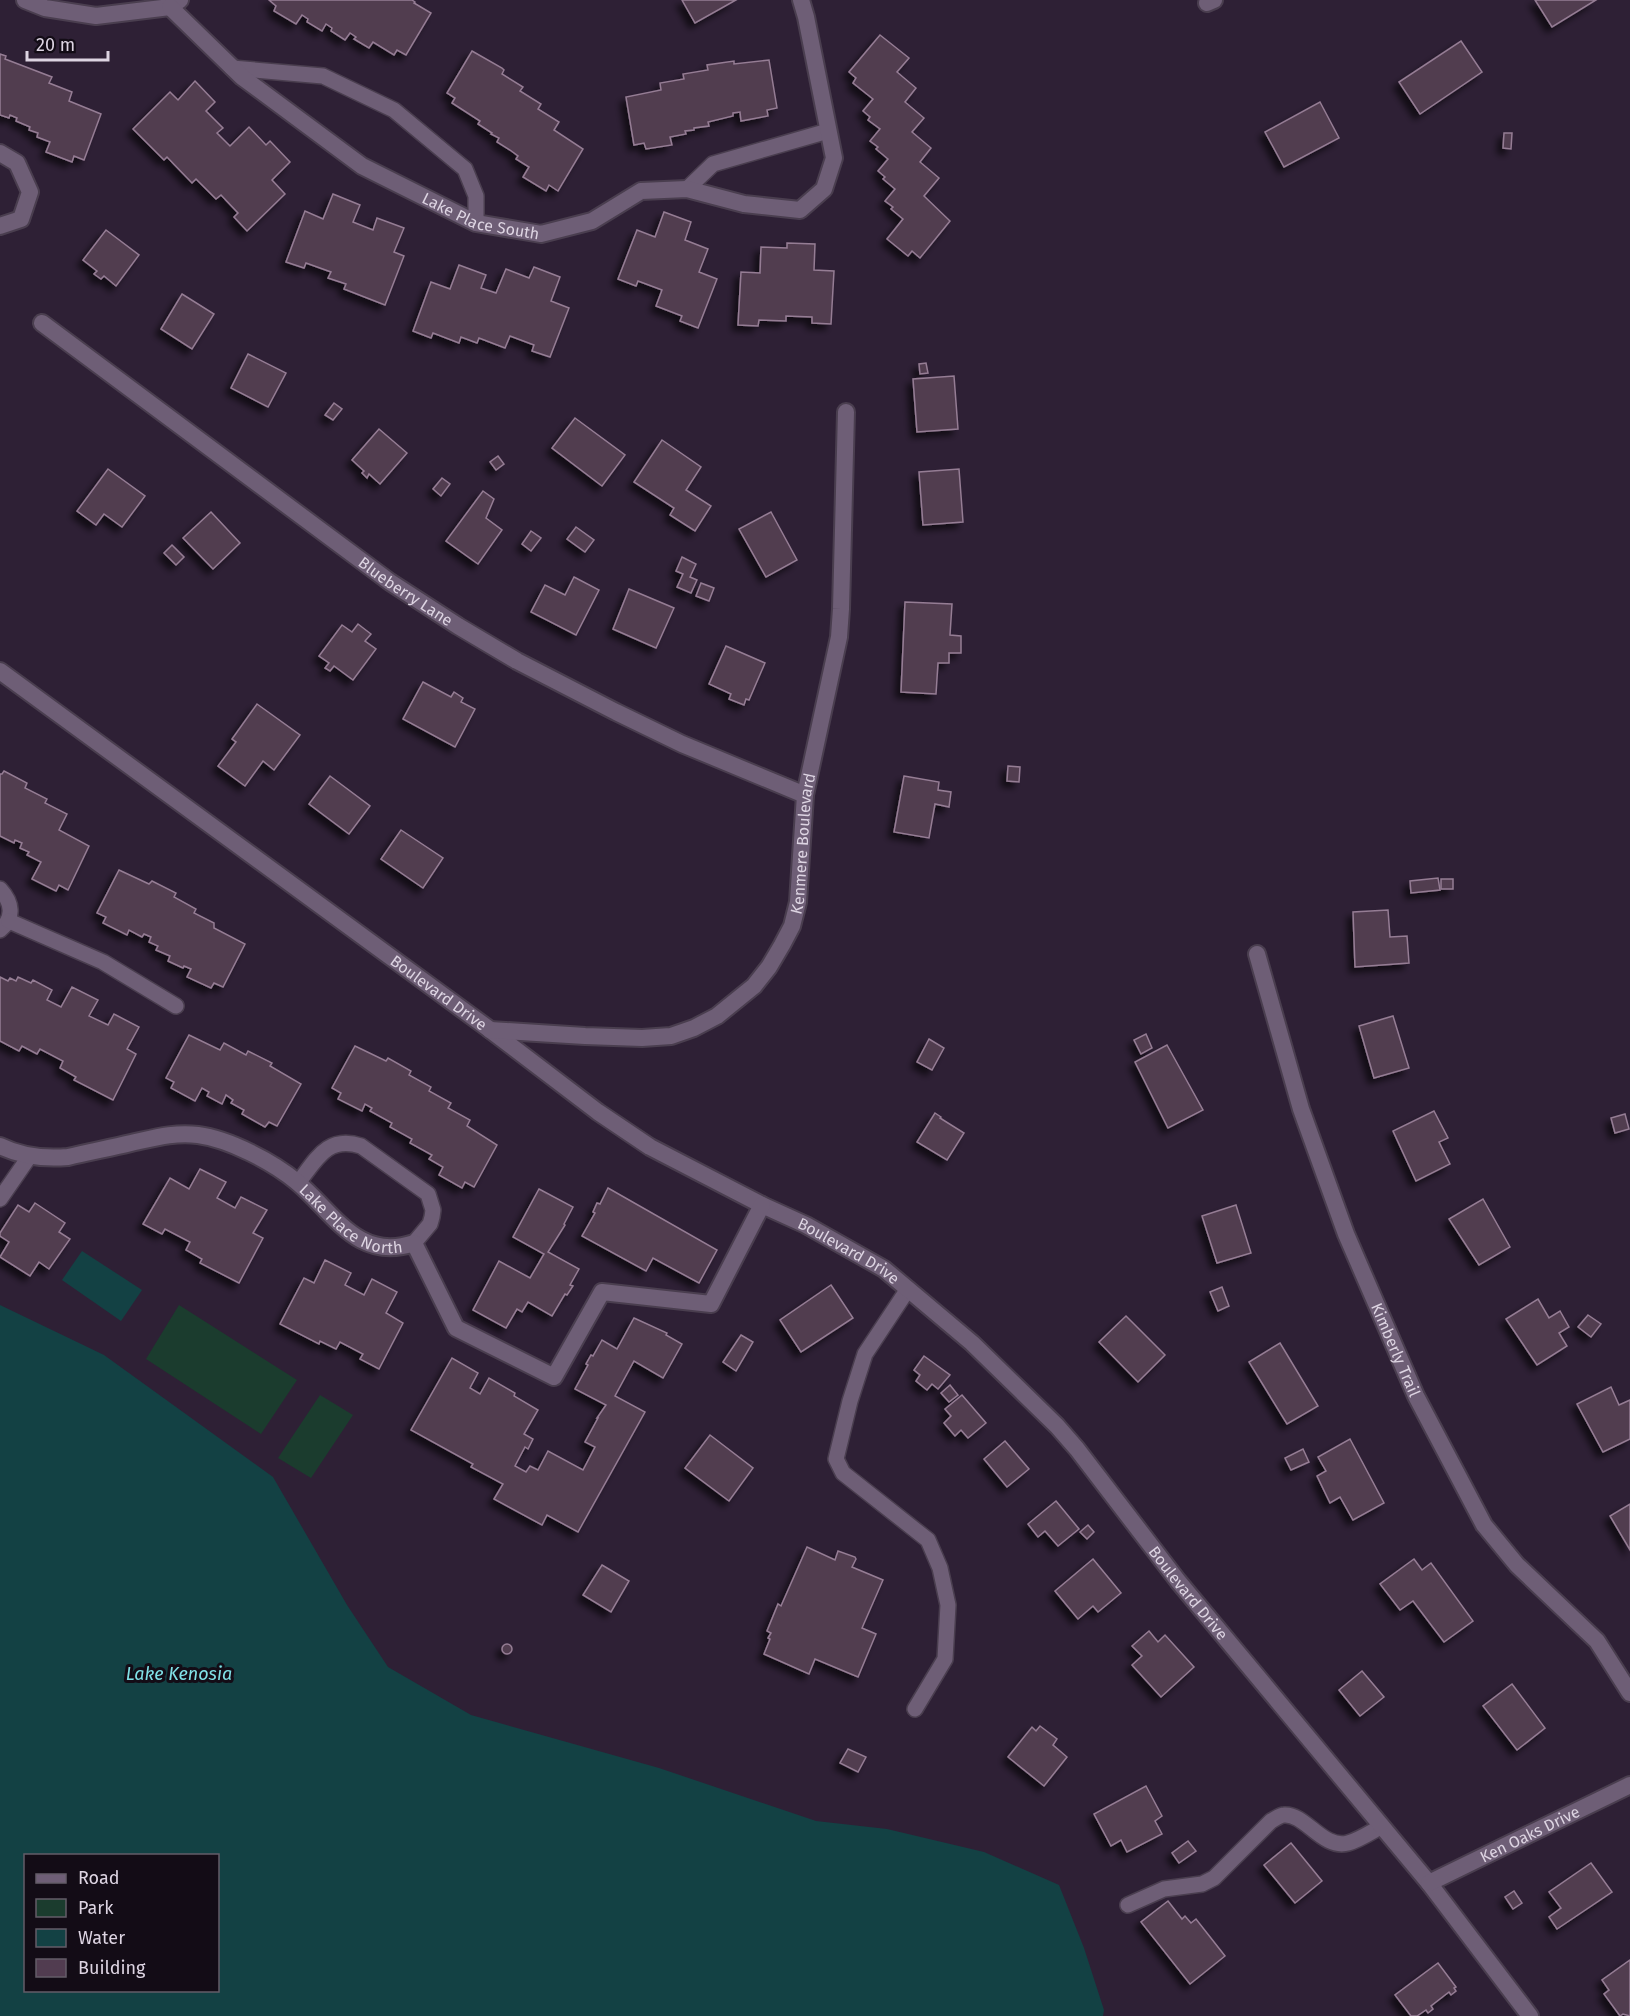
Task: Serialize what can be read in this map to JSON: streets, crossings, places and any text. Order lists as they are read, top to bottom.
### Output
{
  "streets": {
    "street": [
      "Lake Place South",
      "Blueberry Lane",
      "Kenmere Boulevard",
      "Boulevard Drive",
      "Lake Place North",
      "Kimberly Trail",
      "Ken Oaks Drive"
    ]
  },
  "crossings": [
    ["Blueberry Lane", "Kenmere Boulevard"],
    ["Kenmere Boulevard", "Boulevard Drive"],
    ["Boulevard Drive", "Lake Place North"],
    ["Boulevard Drive", "Ken Oaks Drive"]
  ],
  "water": ["Lake Kenosia"],
  "legend": [
    "Road",
    "Park",
    "Water",
    "Building"
  ],
  "scale_bar": "20 m"
}
